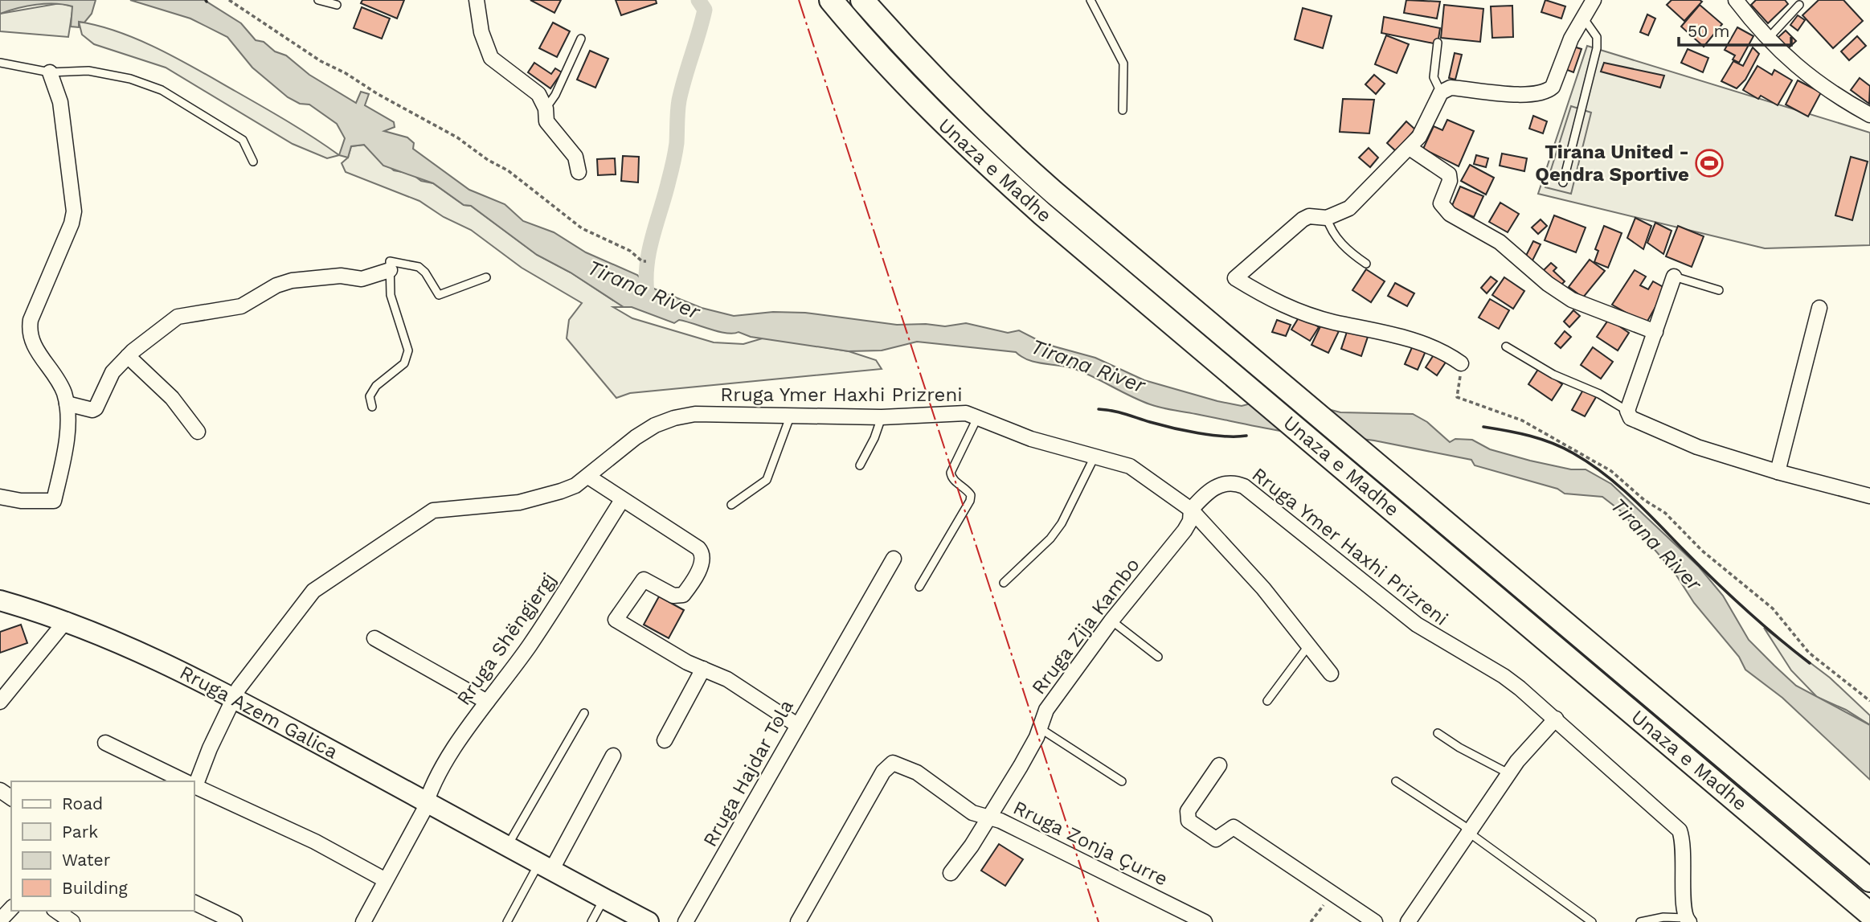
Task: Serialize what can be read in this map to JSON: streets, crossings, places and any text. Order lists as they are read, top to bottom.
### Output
{
  "streets": {
    "highway": ["Unaza e Madhe"],
    "main road": ["Rruga Azem Galica"],
    "street": [
      "Rruga Ymer Haxhi Prizreni",
      "Rruga Zija Kambo",
      "Rruga Shëngjergj",
      "Rruga Hajdar Tola",
      "Rruga Zonja Çurre"
    ]
  },
  "crossings": [
    ["Rruga Ymer Haxhi Prizreni", "Rruga Zija Kambo"],
    ["Rruga Ymer Haxhi Prizreni", "Rruga Azem Galica"],
    ["Rruga Zija Kambo", "Rruga Zonja Çurre"],
    ["Rruga Shëngjergj", "Rruga Azem Galica"]
  ],
  "water": ["Tirana River"],
  "places": {
    "sports": ["Tirana United - Qendra Sportive"]
  },
  "legend": [
    "Road",
    "Park",
    "Water",
    "Building"
  ],
  "scale_bar": "50 m"
}
